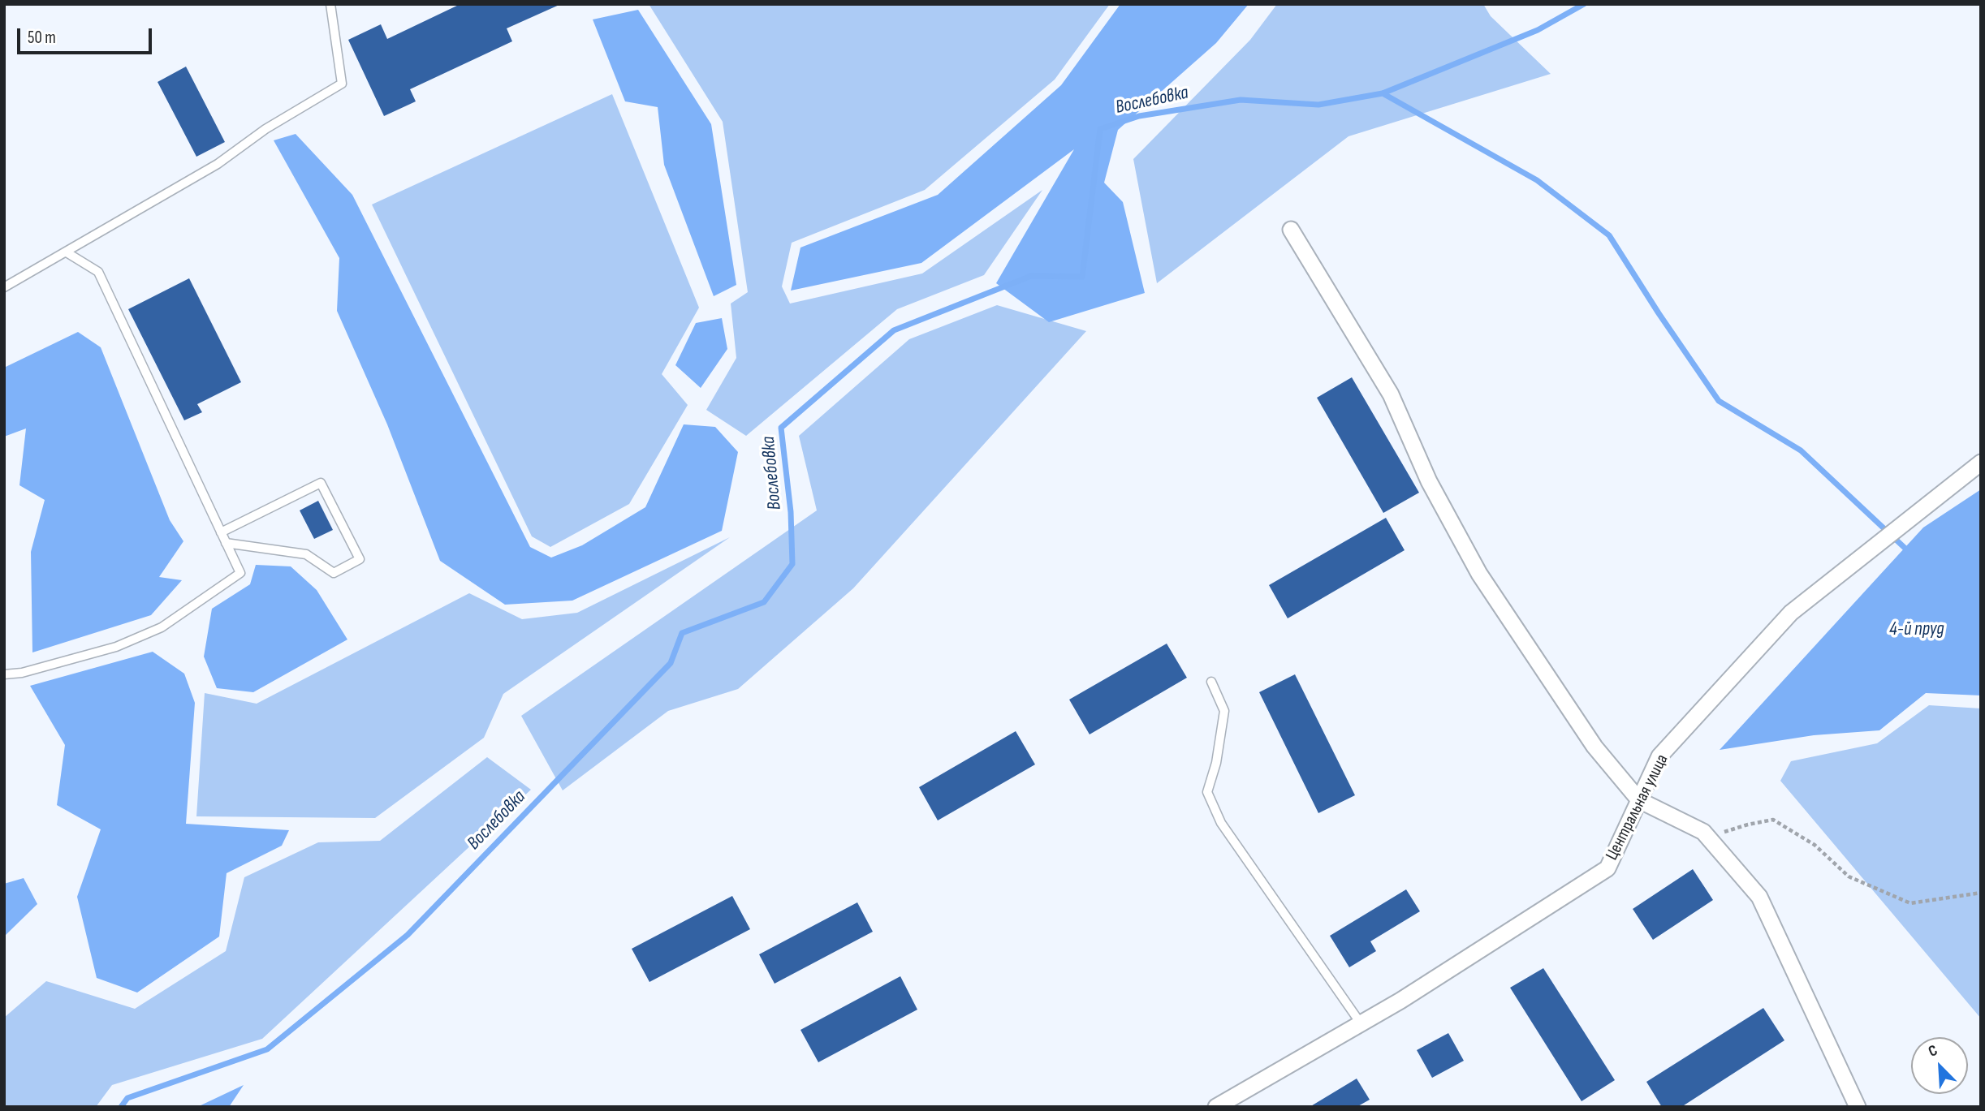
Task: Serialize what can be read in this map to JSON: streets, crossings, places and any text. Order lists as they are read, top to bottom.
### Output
{
  "streets": {
    "street": ["Центральная улица"]
  },
  "water": ["Вослебовка", "4-й пруд"],
  "scale_bar": "50 m",
  "north": "top left"
}
